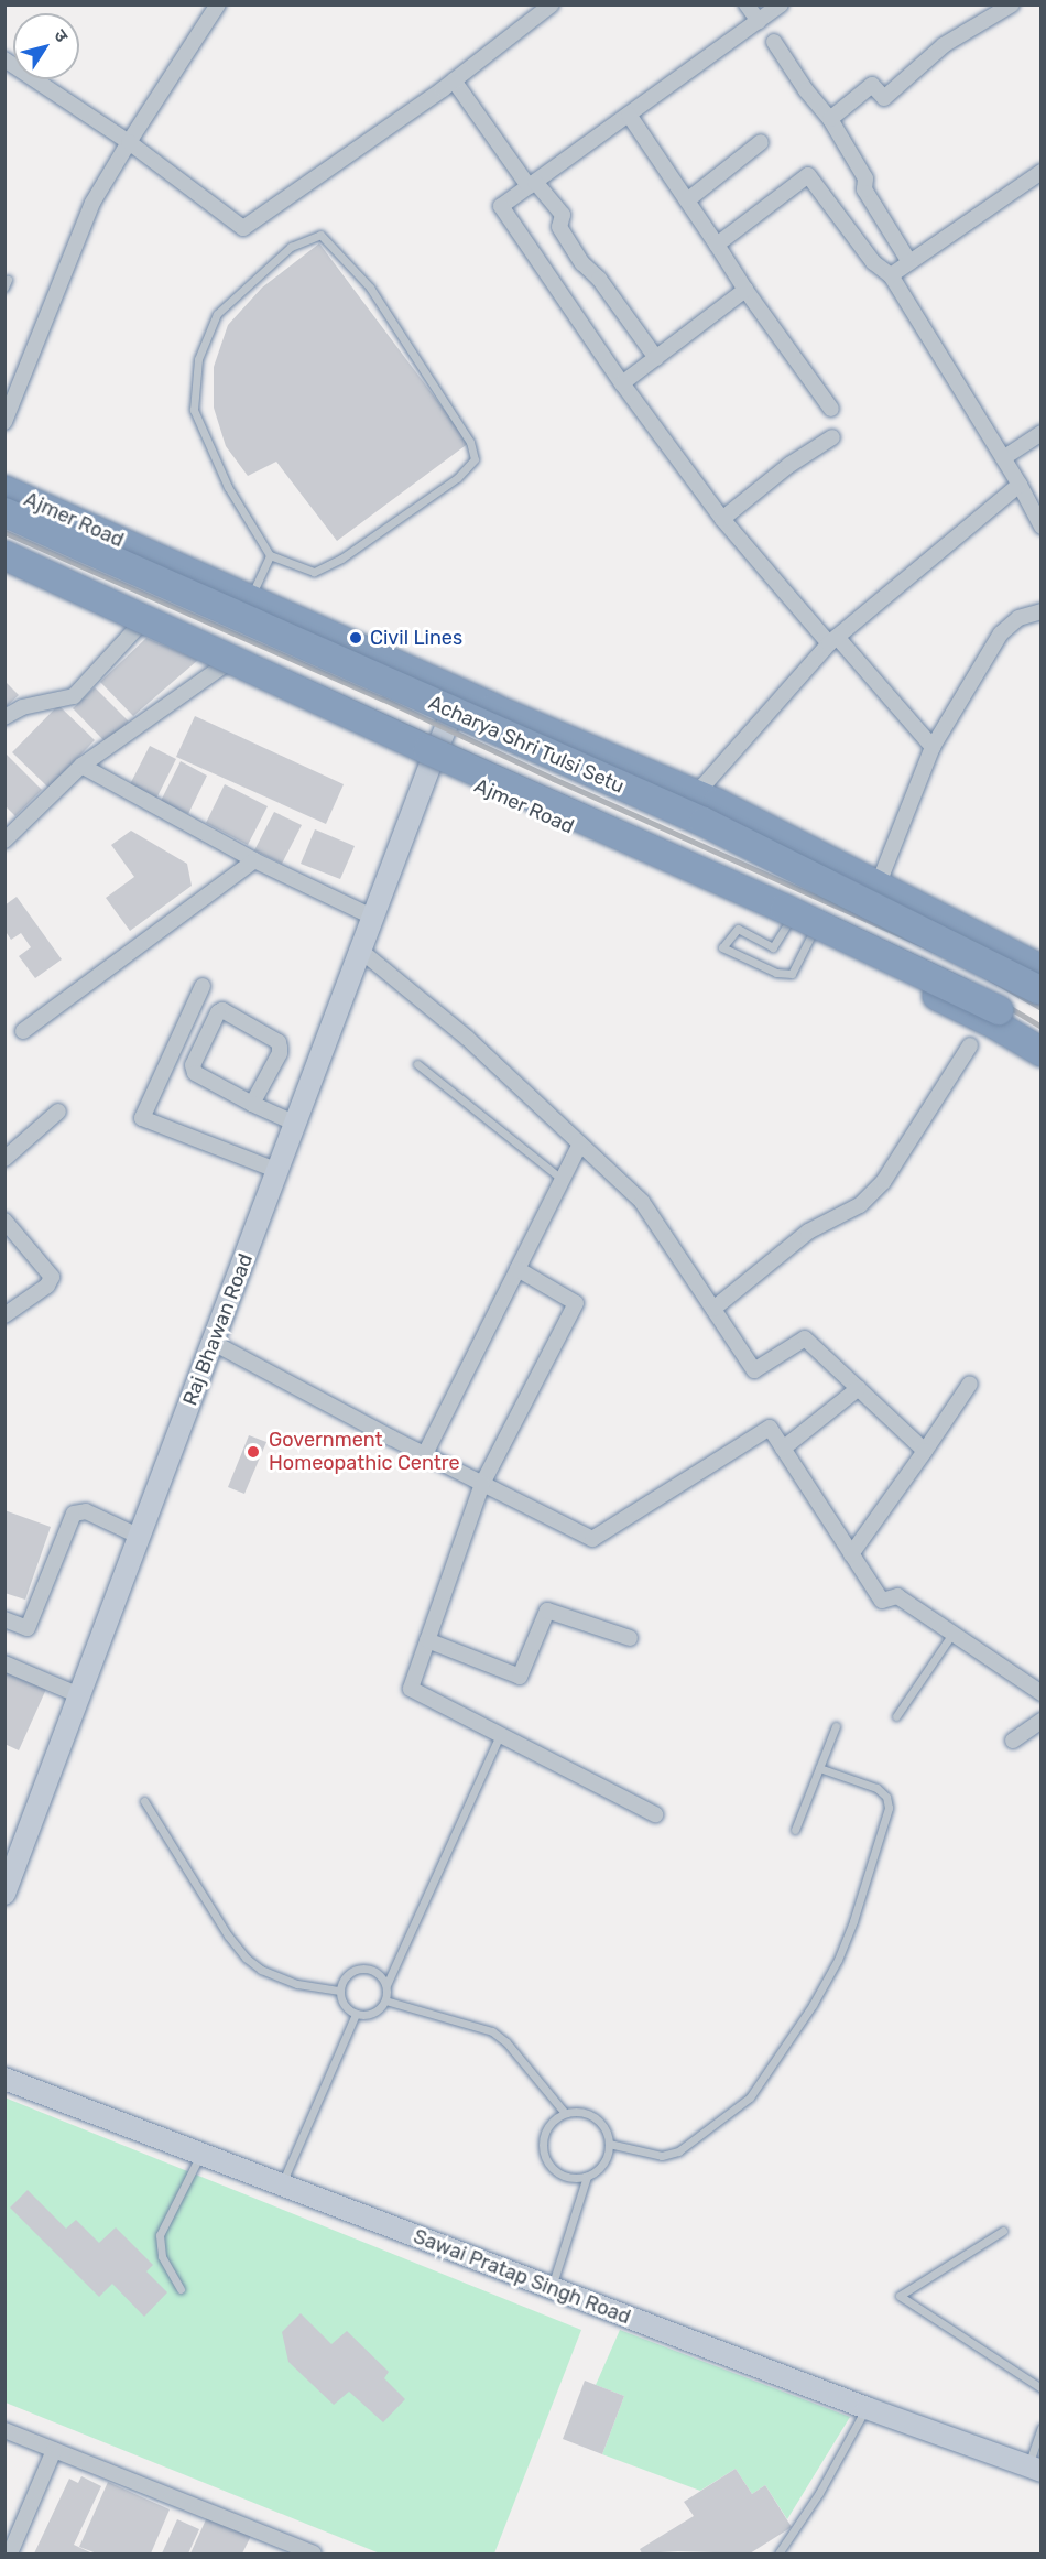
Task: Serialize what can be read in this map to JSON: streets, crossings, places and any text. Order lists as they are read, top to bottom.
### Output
{
  "streets": {
    "highway": ["Ajmer Road", "Acharya Shri Tulsi Setu"],
    "street": ["Raj Bhawan Road", "Sawai Pratap Singh Road"]
  },
  "crossings": [
    ["Ajmer Road", "Raj Bhawan Road"]
  ],
  "places": ["Civil Lines", "Government Homeopathic Centre"],
  "north": "top right"
}
